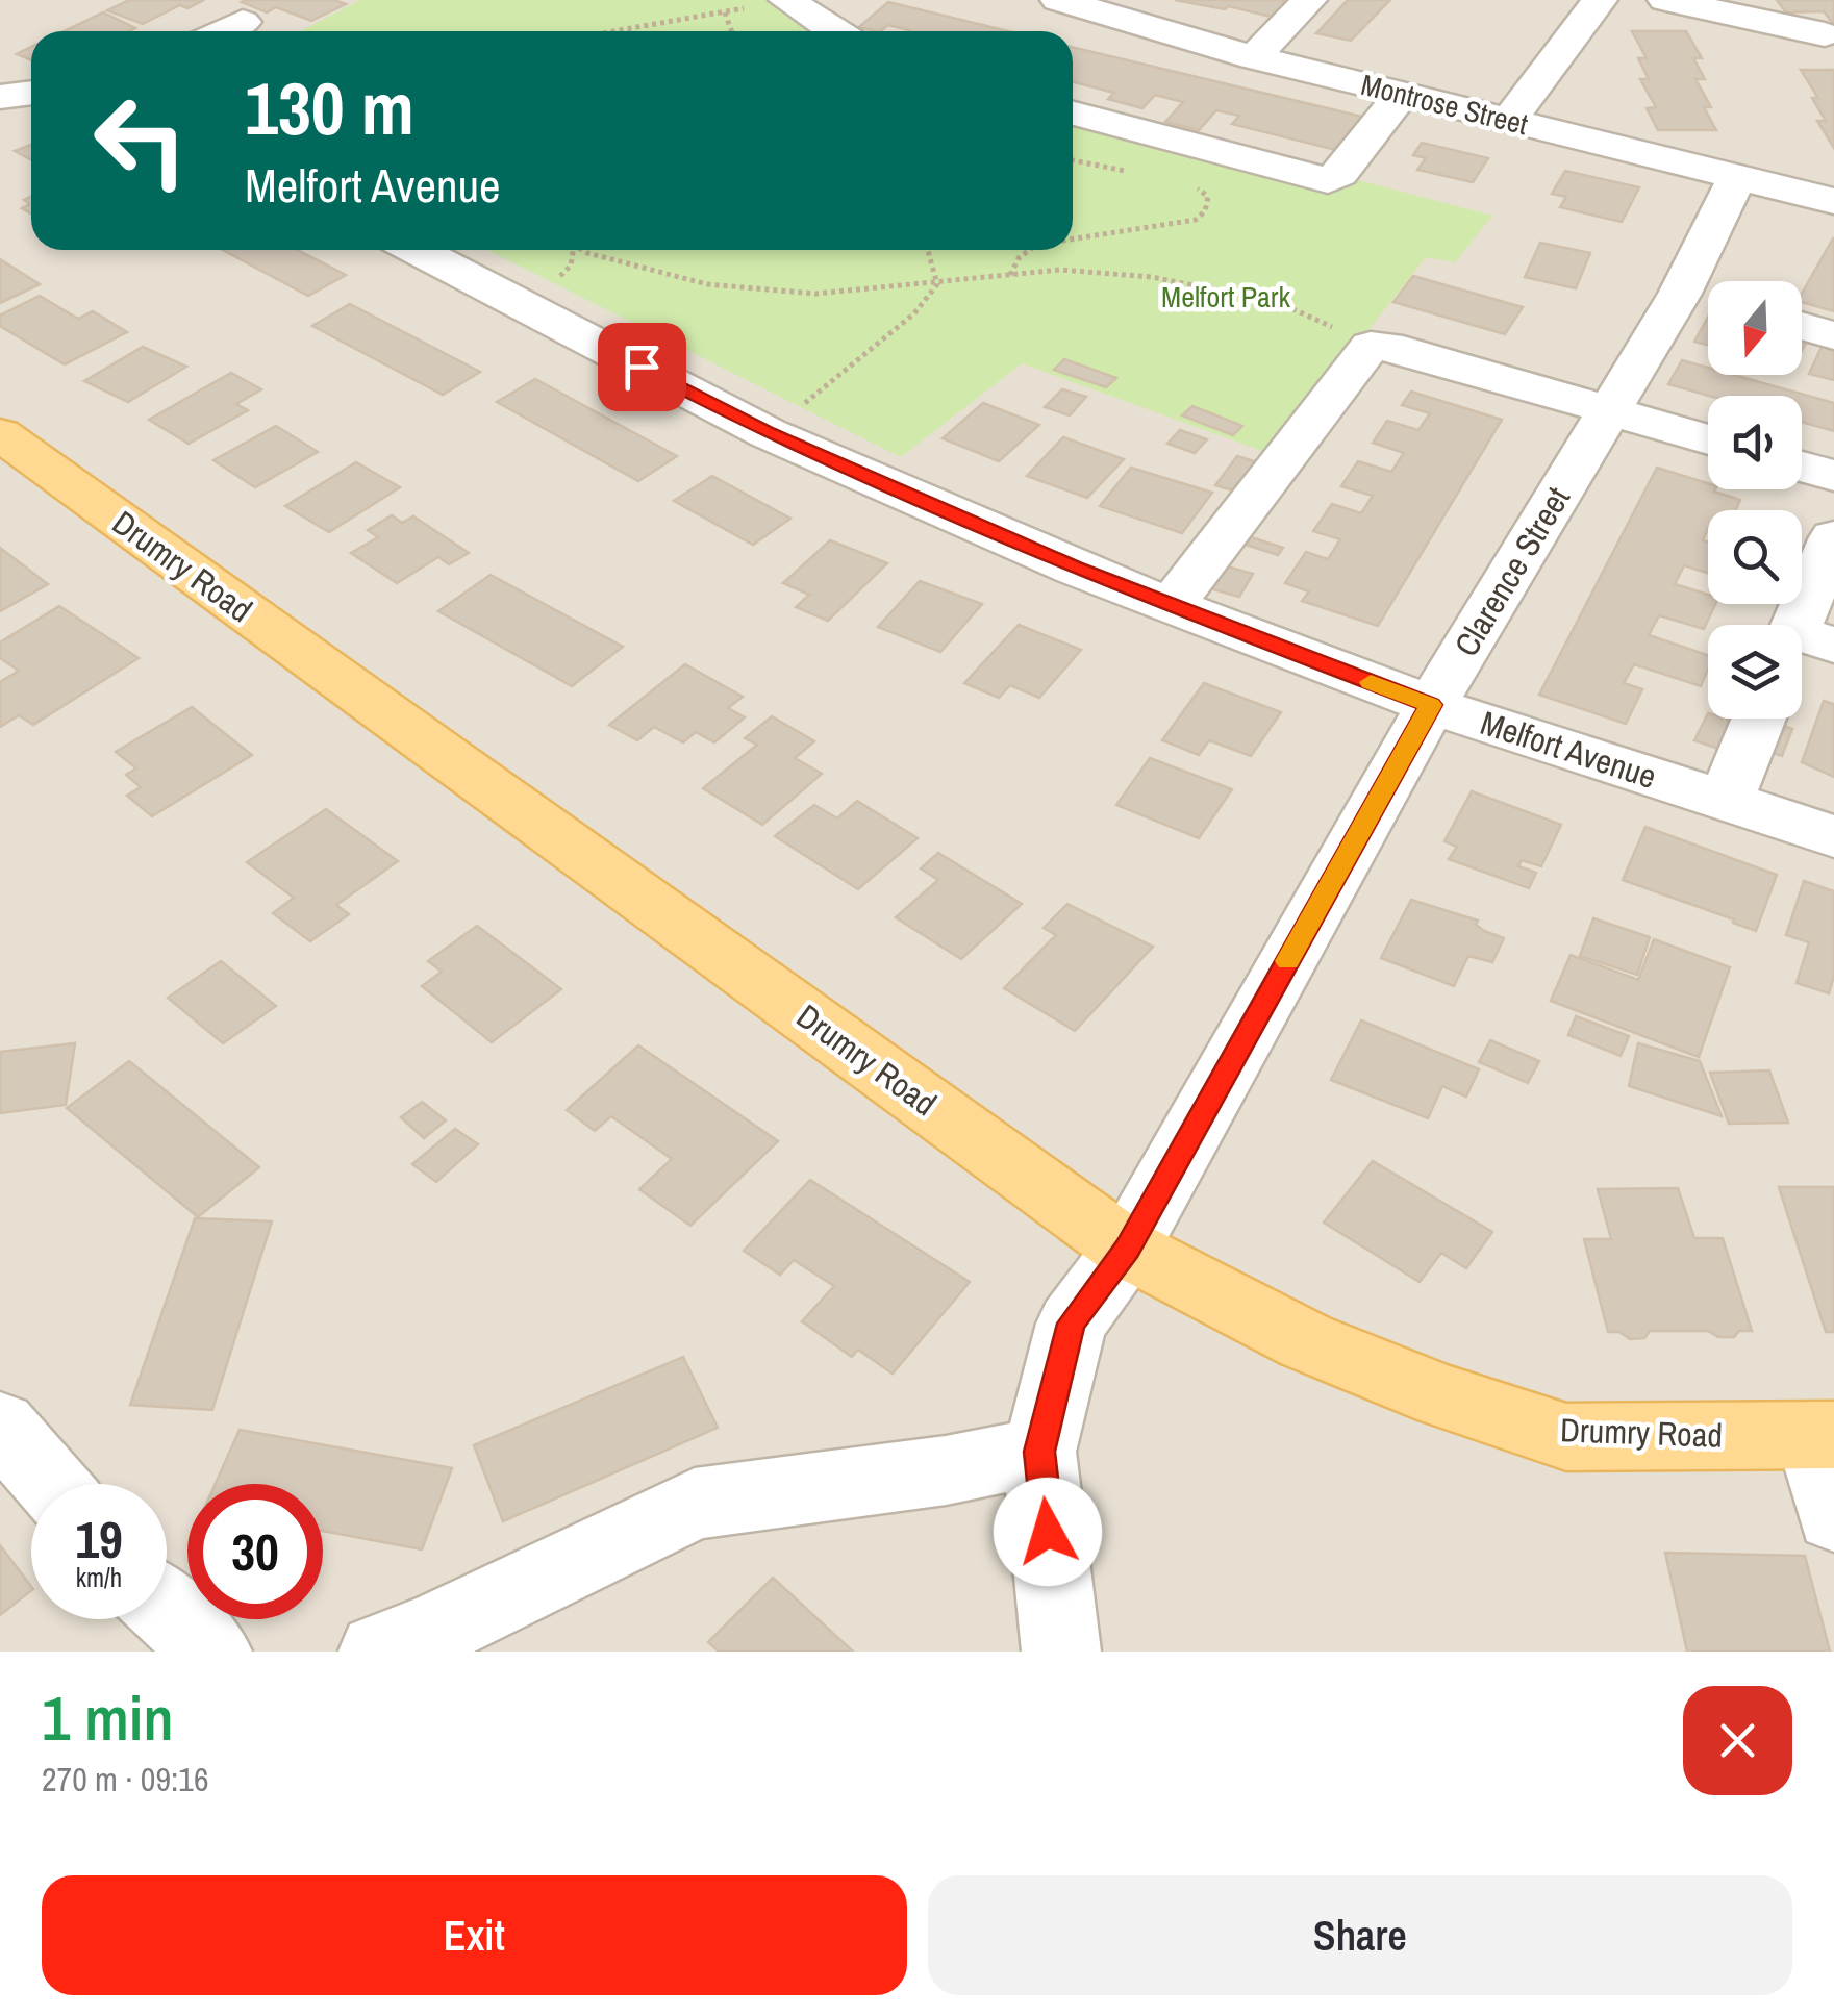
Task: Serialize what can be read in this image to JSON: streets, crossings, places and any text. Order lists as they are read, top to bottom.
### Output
{
  "streets": {
    "main road": ["Drumry Road"],
    "street": ["Montrose Street", "Clarence Street", "Melfort Avenue"]
  },
  "crossings": [
    ["Montrose Street", "Clarence Street"],
    ["Drumry Road", "Clarence Street"],
    ["Clarence Street", "Melfort Avenue"]
  ],
  "parks": ["Melfort Park"],
  "north": "bottom",
  "page": {
    "turn": ["130 m", "Melfort Avenue"],
    "speed": "19 km/h",
    "limit": "30",
    "heading": ["1 min", "270 m · 09:16"],
    "buttons": ["Exit", "Share"]
  }
}
